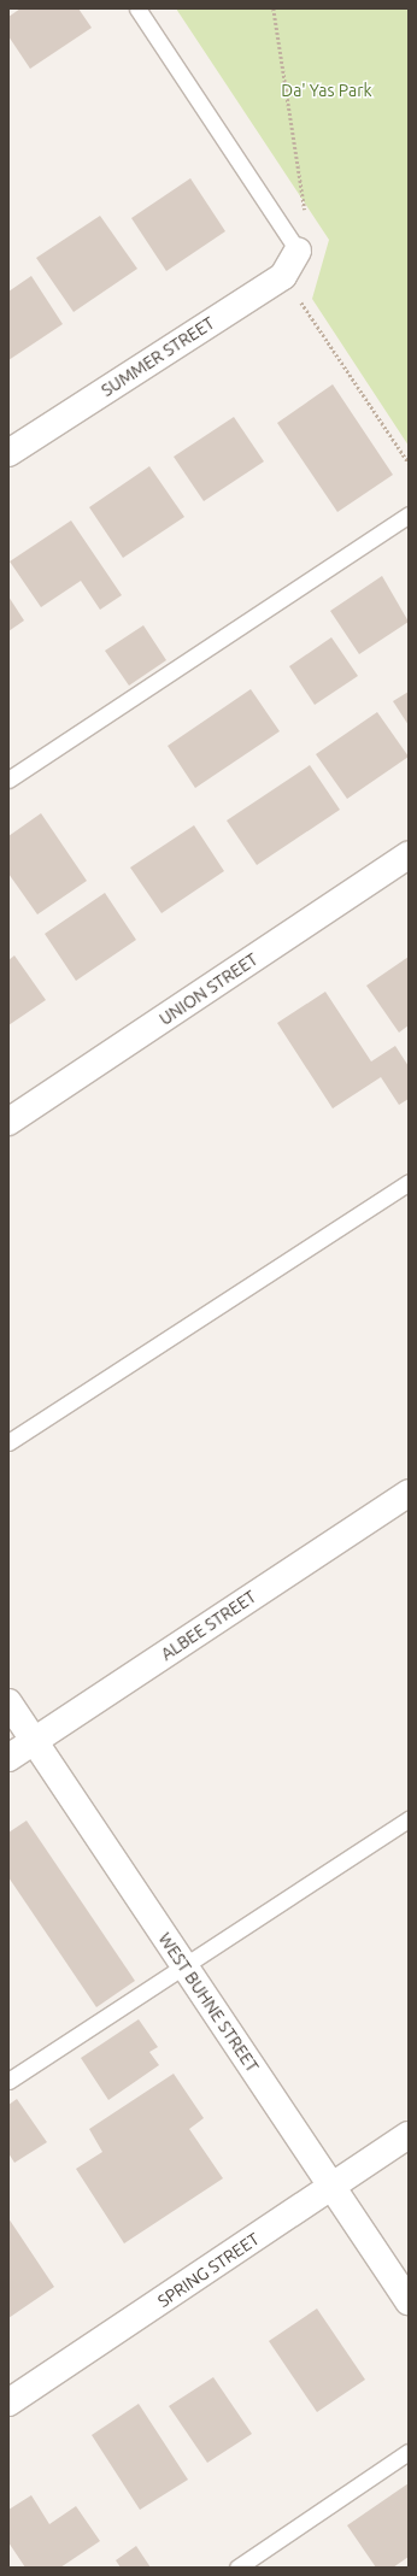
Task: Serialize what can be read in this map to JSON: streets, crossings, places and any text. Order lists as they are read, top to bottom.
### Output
{
  "streets": {
    "street": [
      "SUMMER STREET",
      "UNION STREET",
      "ALBEE STREET",
      "WEST BUHNE STREET",
      "SPRING STREET"
    ]
  },
  "crossings": [
    ["ALBEE STREET", "WEST BUHNE STREET"],
    ["WEST BUHNE STREET", "SPRING STREET"]
  ],
  "parks": ["Da' Yas Park"]
}
